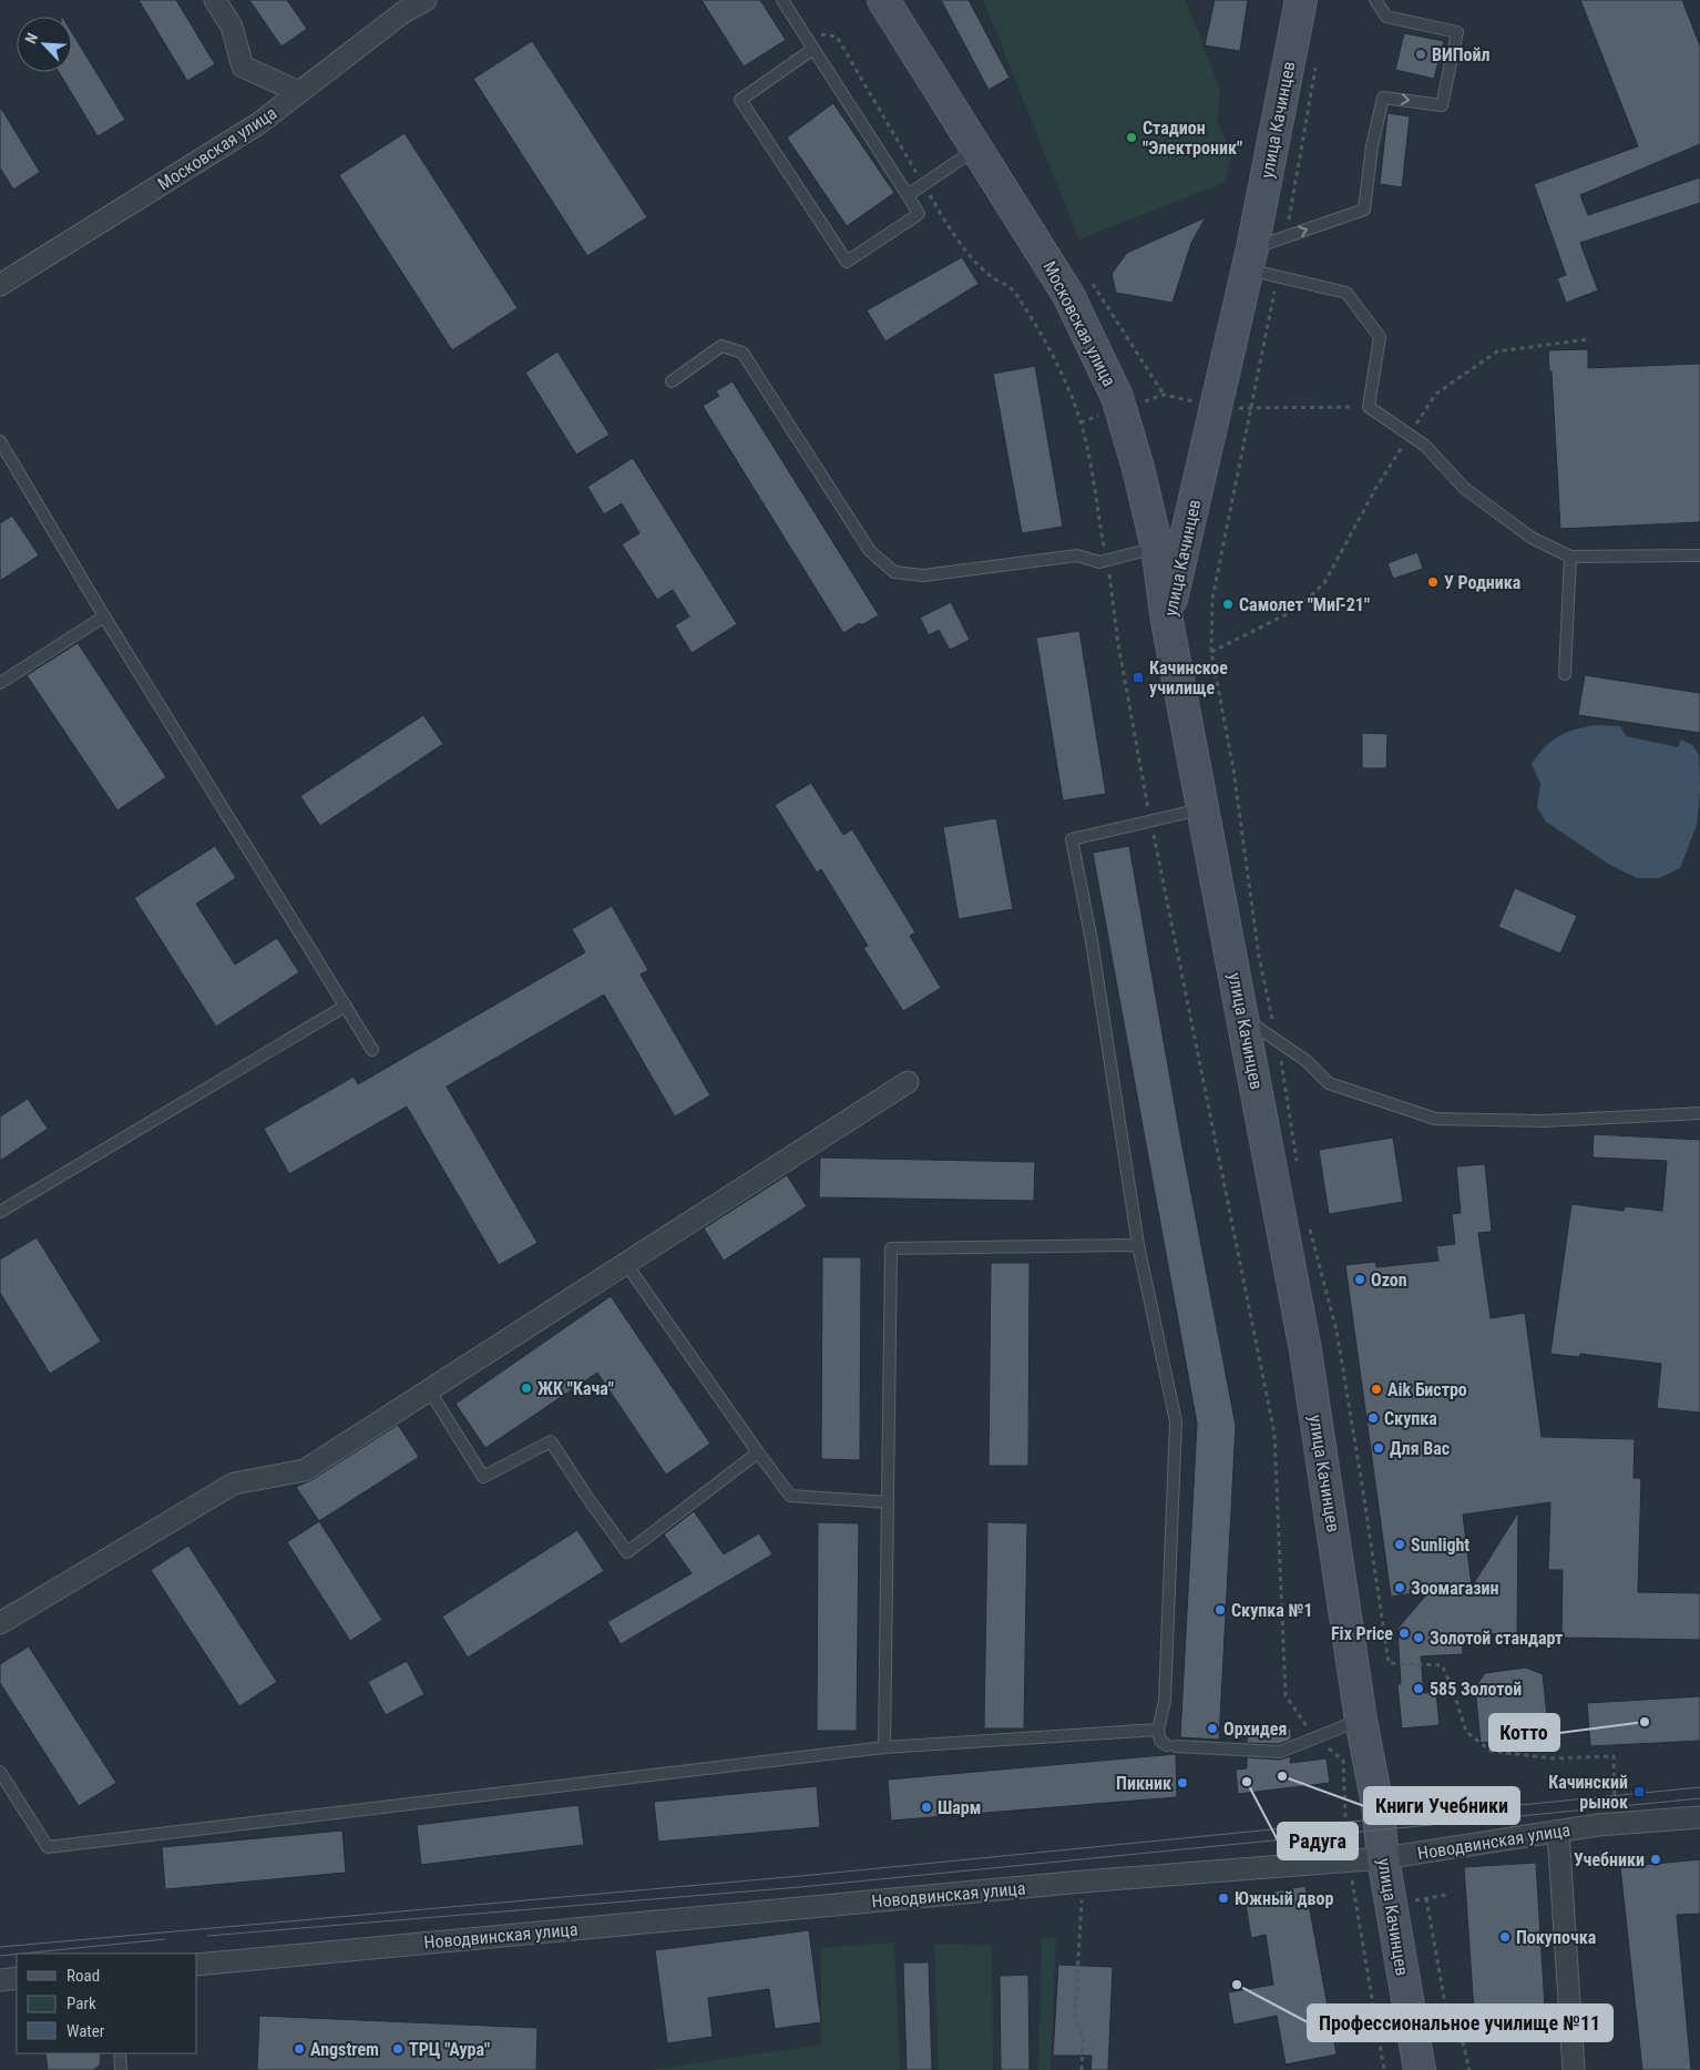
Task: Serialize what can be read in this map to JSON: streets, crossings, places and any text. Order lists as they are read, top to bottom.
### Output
{
  "streets": {
    "main road": ["улица Качинцев", "Московская улица"],
    "street": ["Новодвинская улица"]
  },
  "crossings": [
    ["улица Качинцев", "Московская улица"],
    ["улица Качинцев", "Новодвинская улица"]
  ],
  "places": {
    "other": [
      "ВИПойл",
      "Стадион \"Электроник\"",
      "У Родника",
      "Самолет \"МиГ-21\"",
      "Ozon",
      "ЖК \"Кача\"",
      "Aik Бистро",
      "Скупка",
      "Для Вас",
      "Sunlight",
      "Зоомагазин",
      "Скупка №1",
      "Fix Price",
      "Золотой стандарт",
      "585 Золотой",
      "Котто",
      "Орхидея",
      "Книги Учебники",
      "Радуга",
      "Пикник",
      "Шарм",
      "Учебники",
      "Южный двор",
      "Покупочка",
      "Профессиональное училище №11",
      "Angstrem",
      "ТРЦ \"Аура\""
    ],
    "transit": ["Качинское училище", "Качинский рынок"]
  },
  "legend": ["Road", "Park", "Water"],
  "north": "top left"
}
